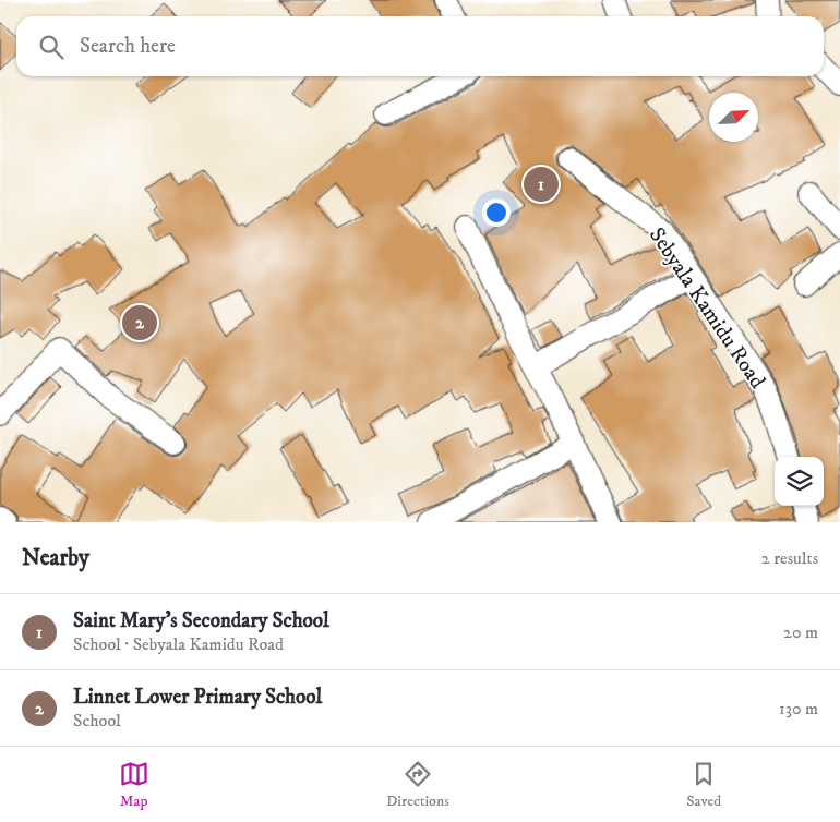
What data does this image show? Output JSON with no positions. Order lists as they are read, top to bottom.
{
  "streets": {
    "street": ["Sebyala Kamidu Road"]
  },
  "north": "top right",
  "page": {
    "search": "Search here",
    "pins": ["1", "2"],
    "heading": ["Nearby", "2 results"],
    "list": [
      {
        "mark": "1",
        "name": "Saint Mary's Secondary School",
        "note": "School · Sebyala Kamidu Road",
        "value": "20 m"
      },
      {
        "mark": "2",
        "name": "Linnet Lower Primary School",
        "note": "School",
        "value": "130 m"
      }
    ],
    "nav": ["Map", "Directions", "Saved"]
  }
}
